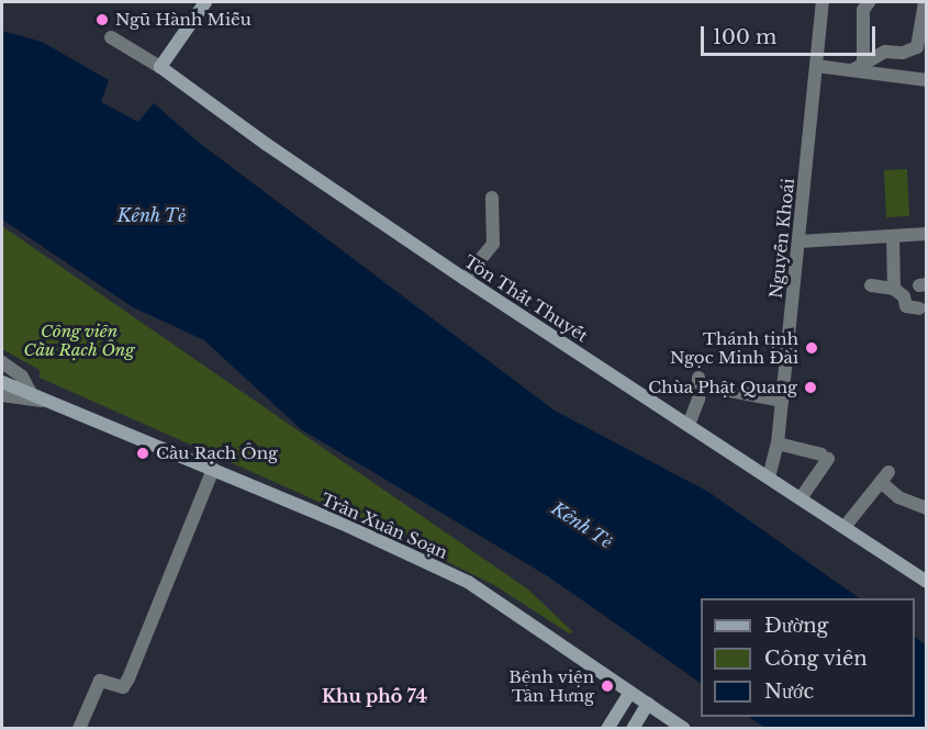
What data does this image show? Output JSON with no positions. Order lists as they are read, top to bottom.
{
  "streets": {
    "main road": ["Tôn Thất Thuyết", "Trần Xuân Soạn"],
    "street": ["Nguyễn Khoái"]
  },
  "crossings": [
    ["Nguyễn Khoái", "Tôn Thất Thuyết"]
  ],
  "districts": ["Khu phố 74"],
  "water": ["Kênh Tẻ"],
  "parks": ["Công viên Cầu Rạch Ông"],
  "places": [
    "Ngũ Hành Miễu",
    "Thánh tịnh Ngọc Minh Đài",
    "Chùa Phật Quang",
    "Cầu Rạch Ông",
    "Bệnh viện Tân Hưng"
  ],
  "legend": ["Đường", "Công viên", "Nước"],
  "scale_bar": "100 m"
}
